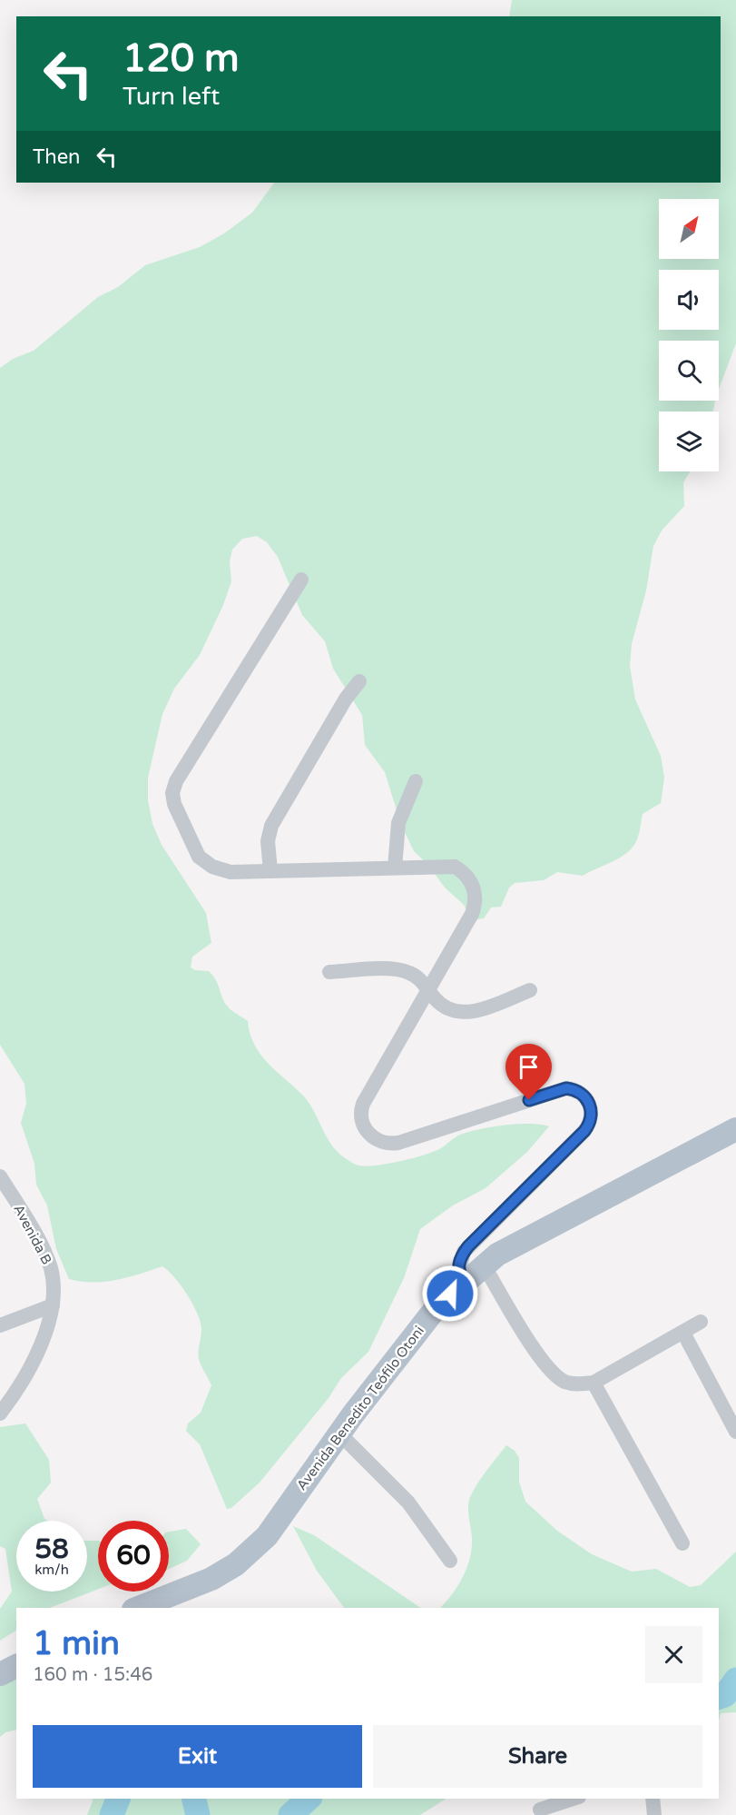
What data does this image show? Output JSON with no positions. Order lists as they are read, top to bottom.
{
  "streets": {
    "main road": ["Avenida Benedito Teófilo Otoni"],
    "street": ["Avenida B"]
  },
  "north": "top right",
  "page": {
    "turn": ["120 m", "Turn left"],
    "then": "Then",
    "speed": "58 km/h",
    "limit": "60",
    "heading": ["1 min", "160 m · 15:46"],
    "buttons": ["Exit", "Share"]
  }
}
